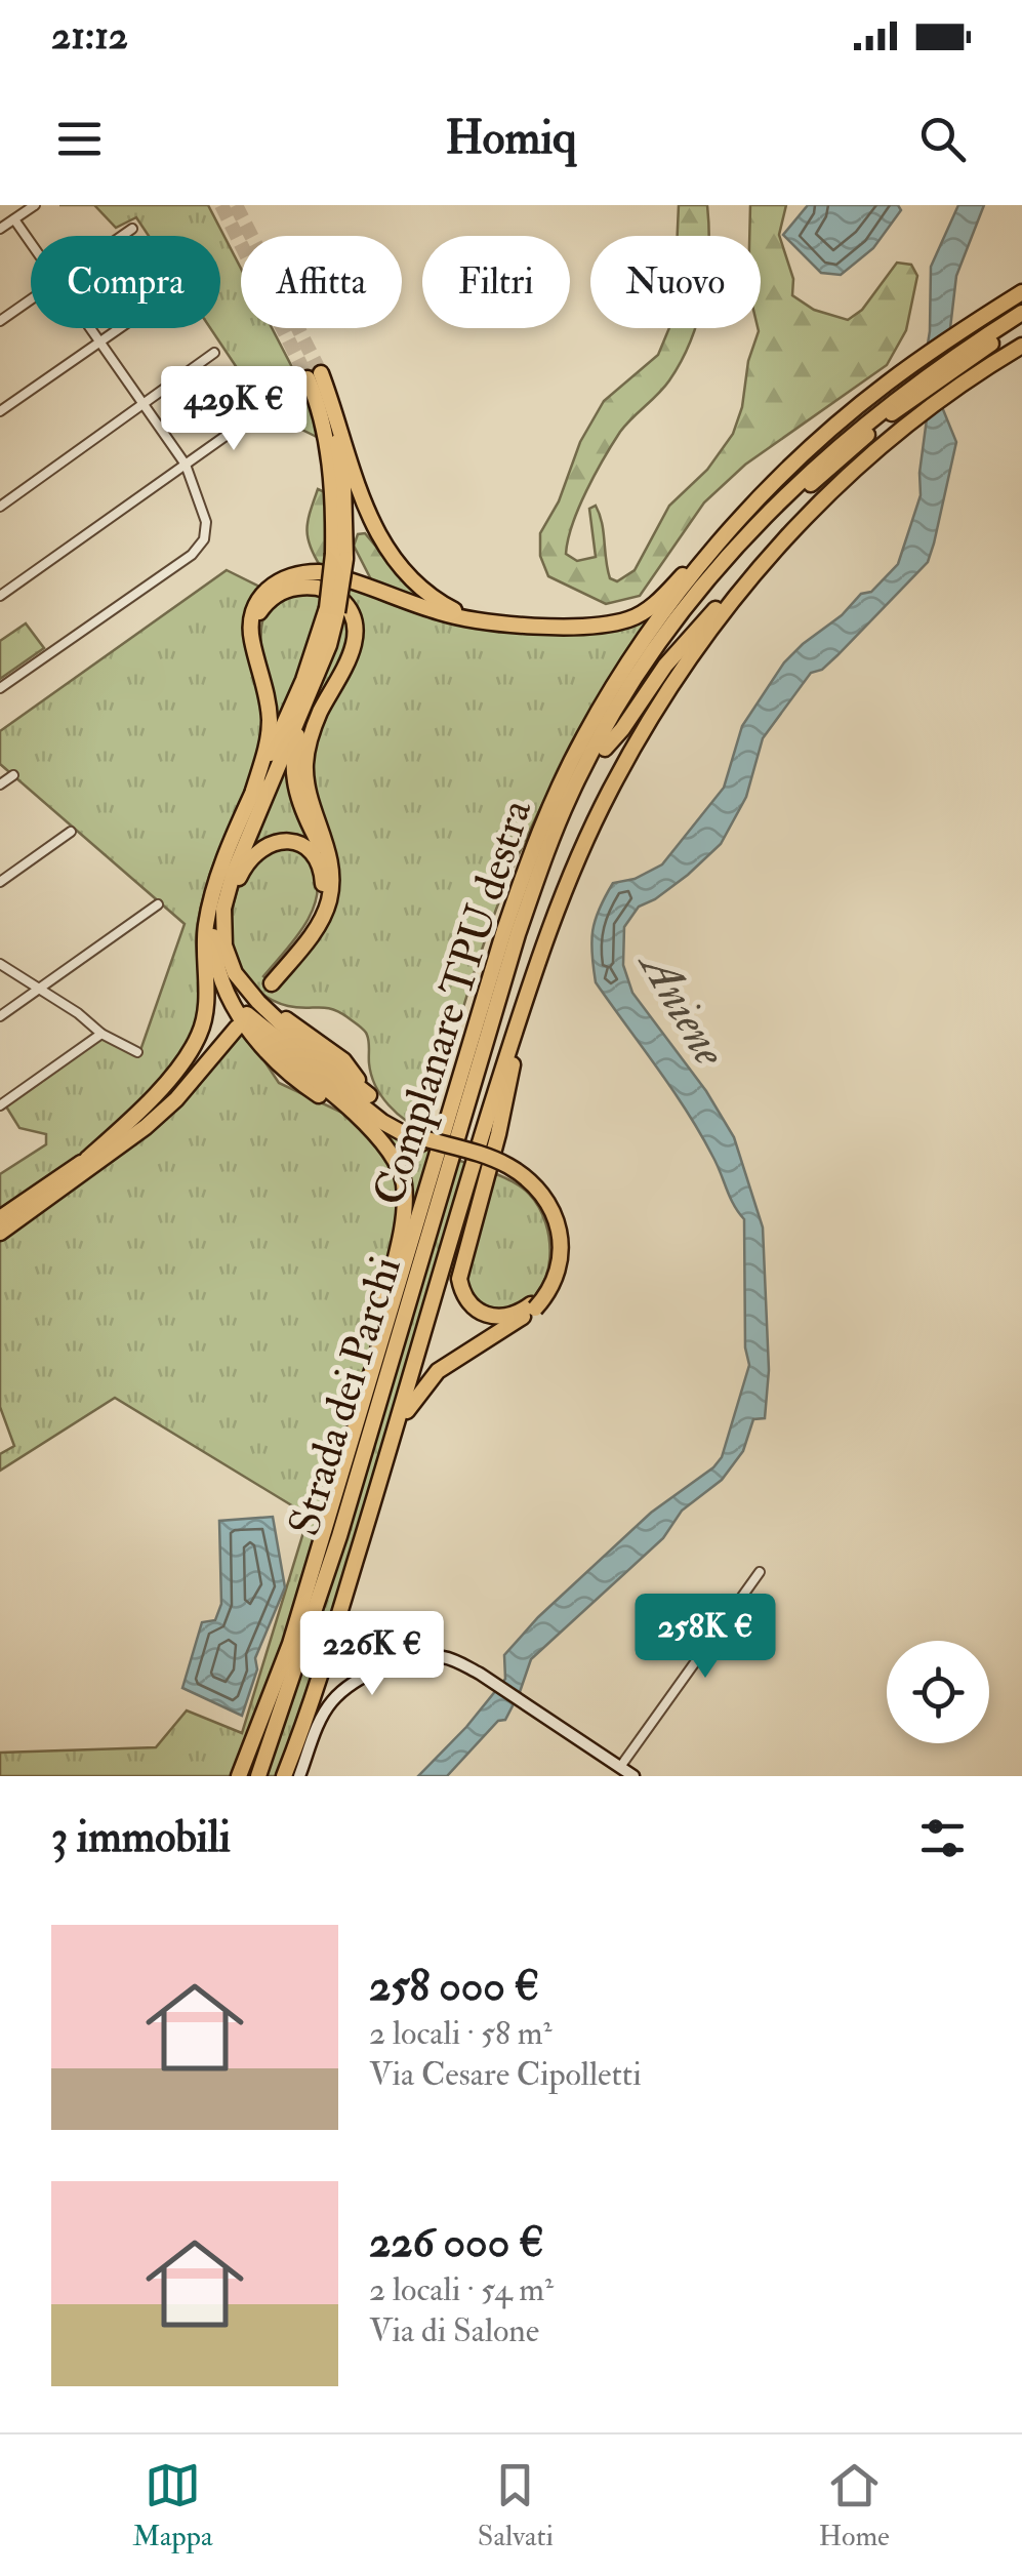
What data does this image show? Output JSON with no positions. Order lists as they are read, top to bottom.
{
  "streets": {
    "highway": ["Complanare TPU destra", "Strada dei Parchi"]
  },
  "water": ["Aniene"],
  "page": {
    "status": "21:12",
    "header": "Homiq",
    "chip": [
      "Compra",
      "Affitta",
      "Filtri",
      "Nuovo"
    ],
    "price": ["429K €", "258K €", "226K €"],
    "heading": "3 immobili",
    "list": [
      {
        "name": "258 000 €",
        "note": "2 locali · 58 m² · Via Cesare Cipolletti"
      },
      {
        "name": "226 000 €",
        "note": "2 locali · 54 m² · Via di Salone"
      }
    ],
    "tabs": ["Mappa", "Salvati", "Home"]
  }
}
